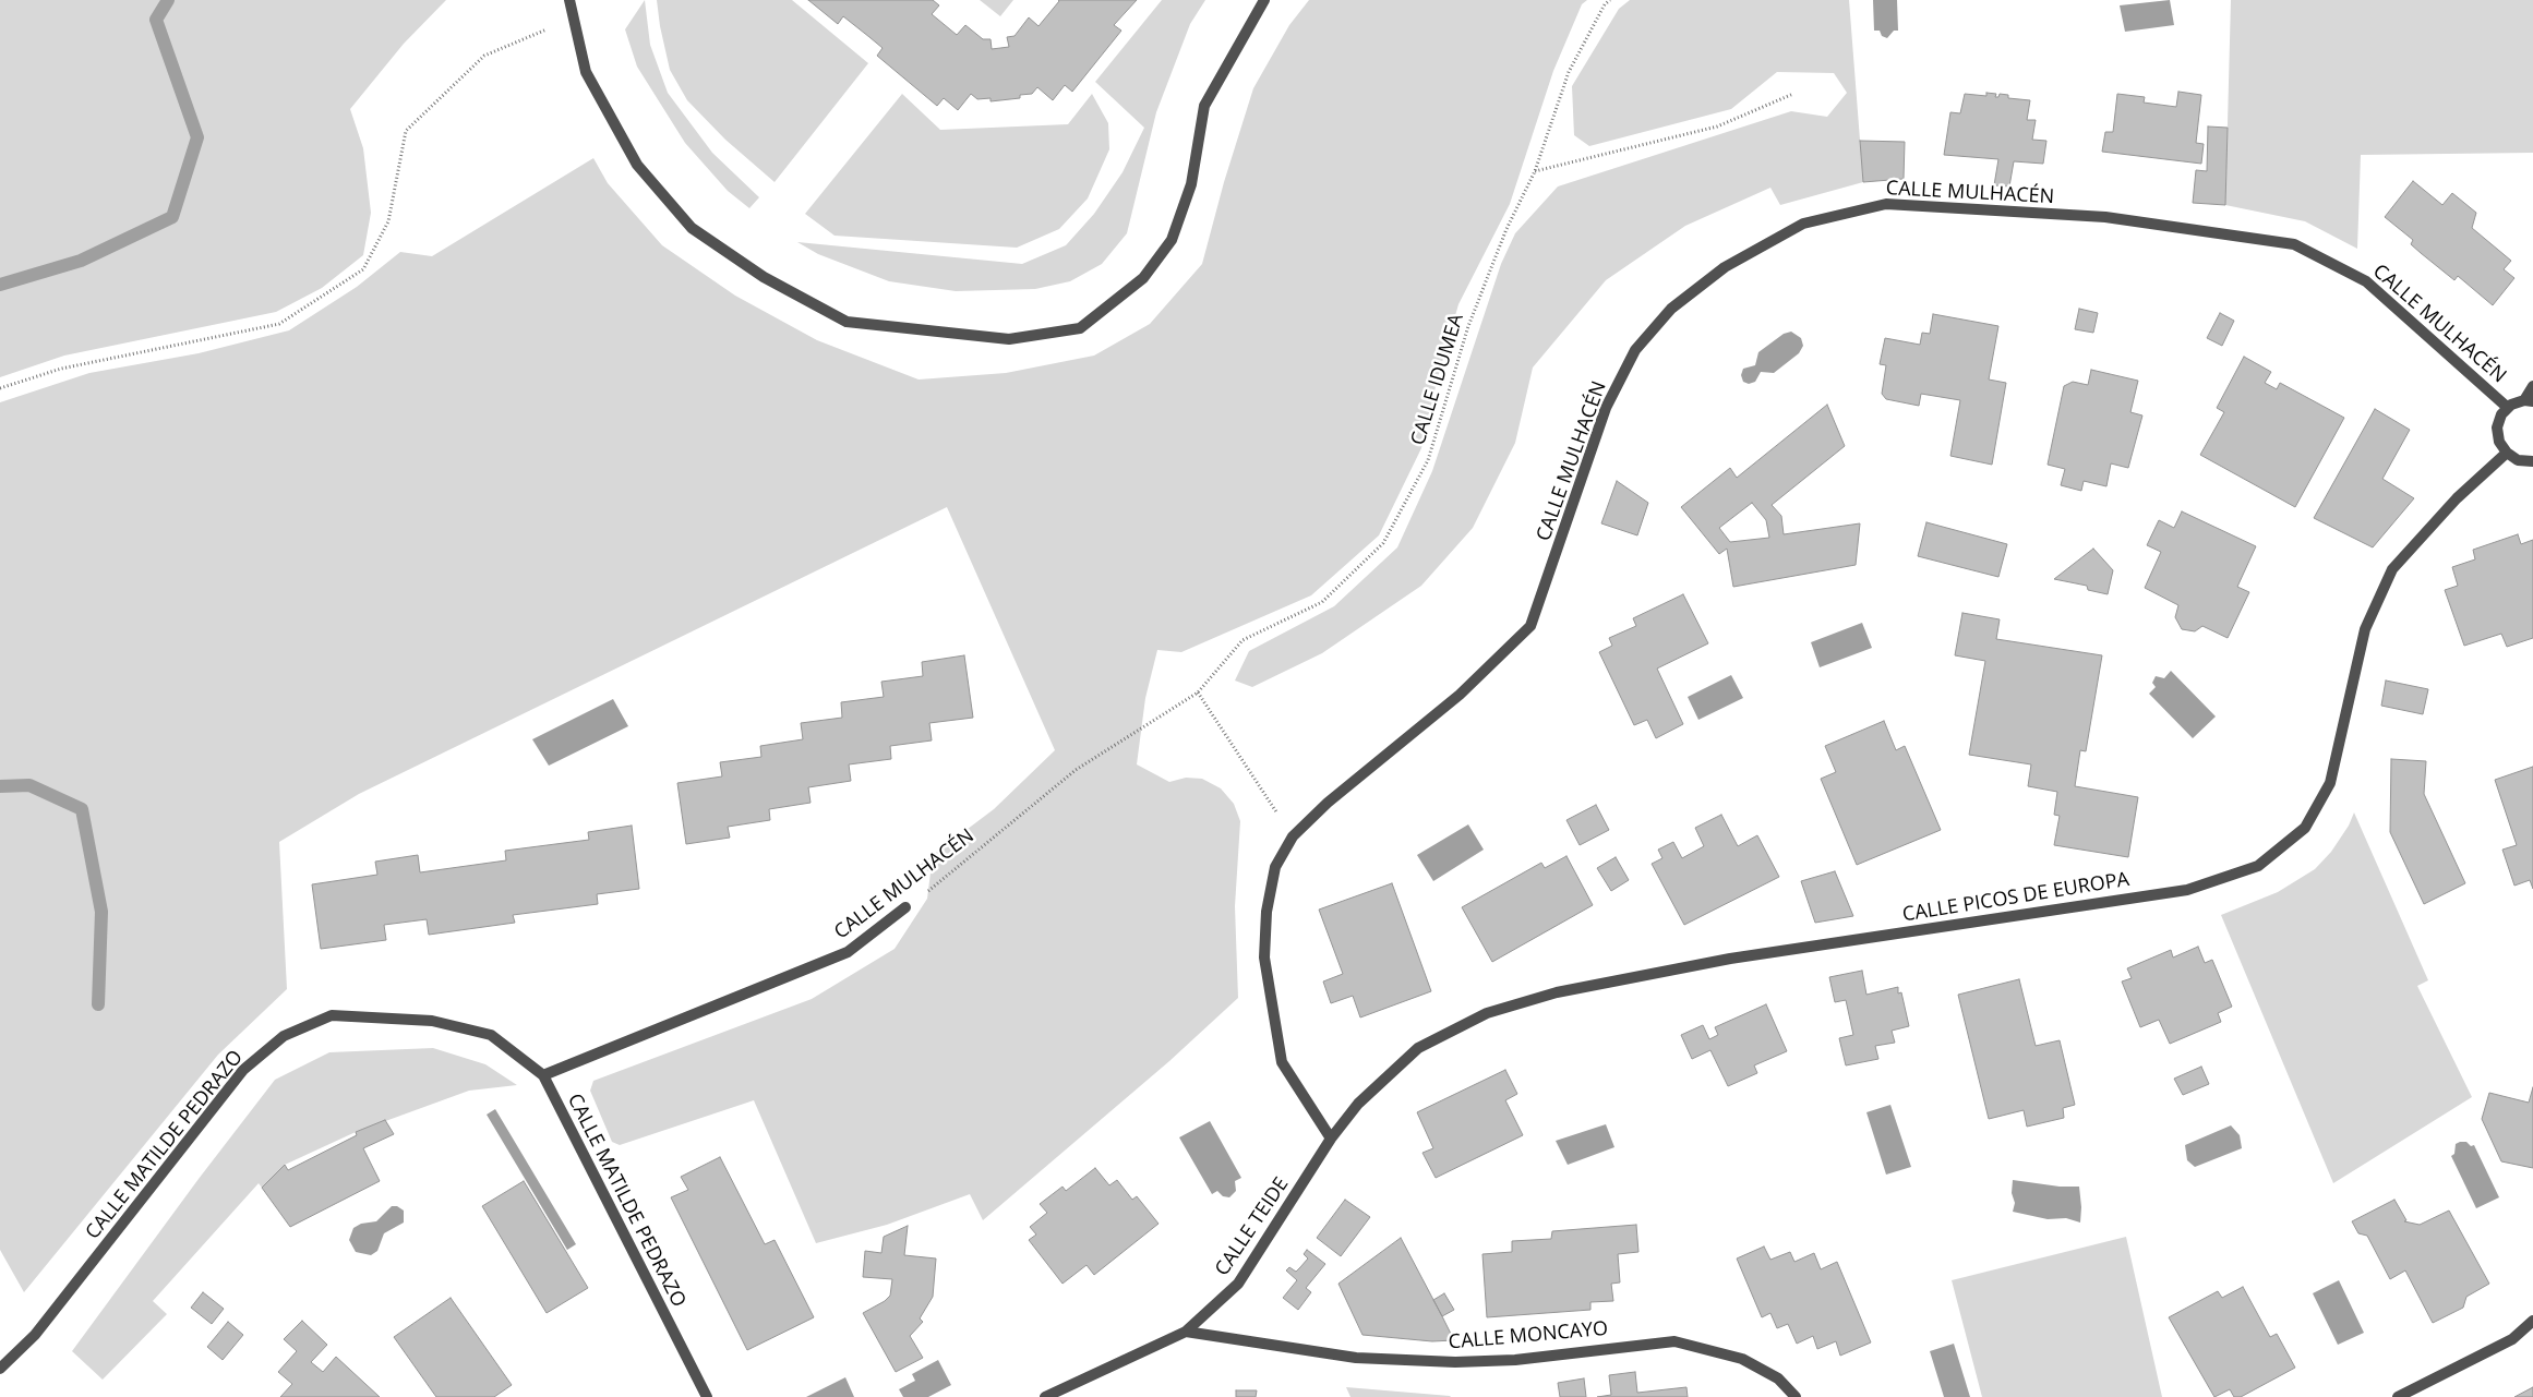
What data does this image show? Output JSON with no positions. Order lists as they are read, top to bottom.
{
  "streets": {
    "street": [
      "CALLE MULHACÉN",
      "CALLE PICOS DE EUROPA",
      "CALLE MATILDE PEDRAZO",
      "CALLE TEIDE",
      "CALLE MONCAYO"
    ],
    "path": ["CALLE IDUMEA"]
  },
  "crossings": [
    ["CALLE MULHACÉN", "CALLE IDUMEA"],
    ["CALLE MULHACÉN", "CALLE PICOS DE EUROPA"],
    ["CALLE MULHACÉN", "CALLE MATILDE PEDRAZO"],
    ["CALLE MULHACÉN", "CALLE TEIDE"],
    ["CALLE PICOS DE EUROPA", "CALLE TEIDE"],
    ["CALLE TEIDE", "CALLE MONCAYO"]
  ]
}
